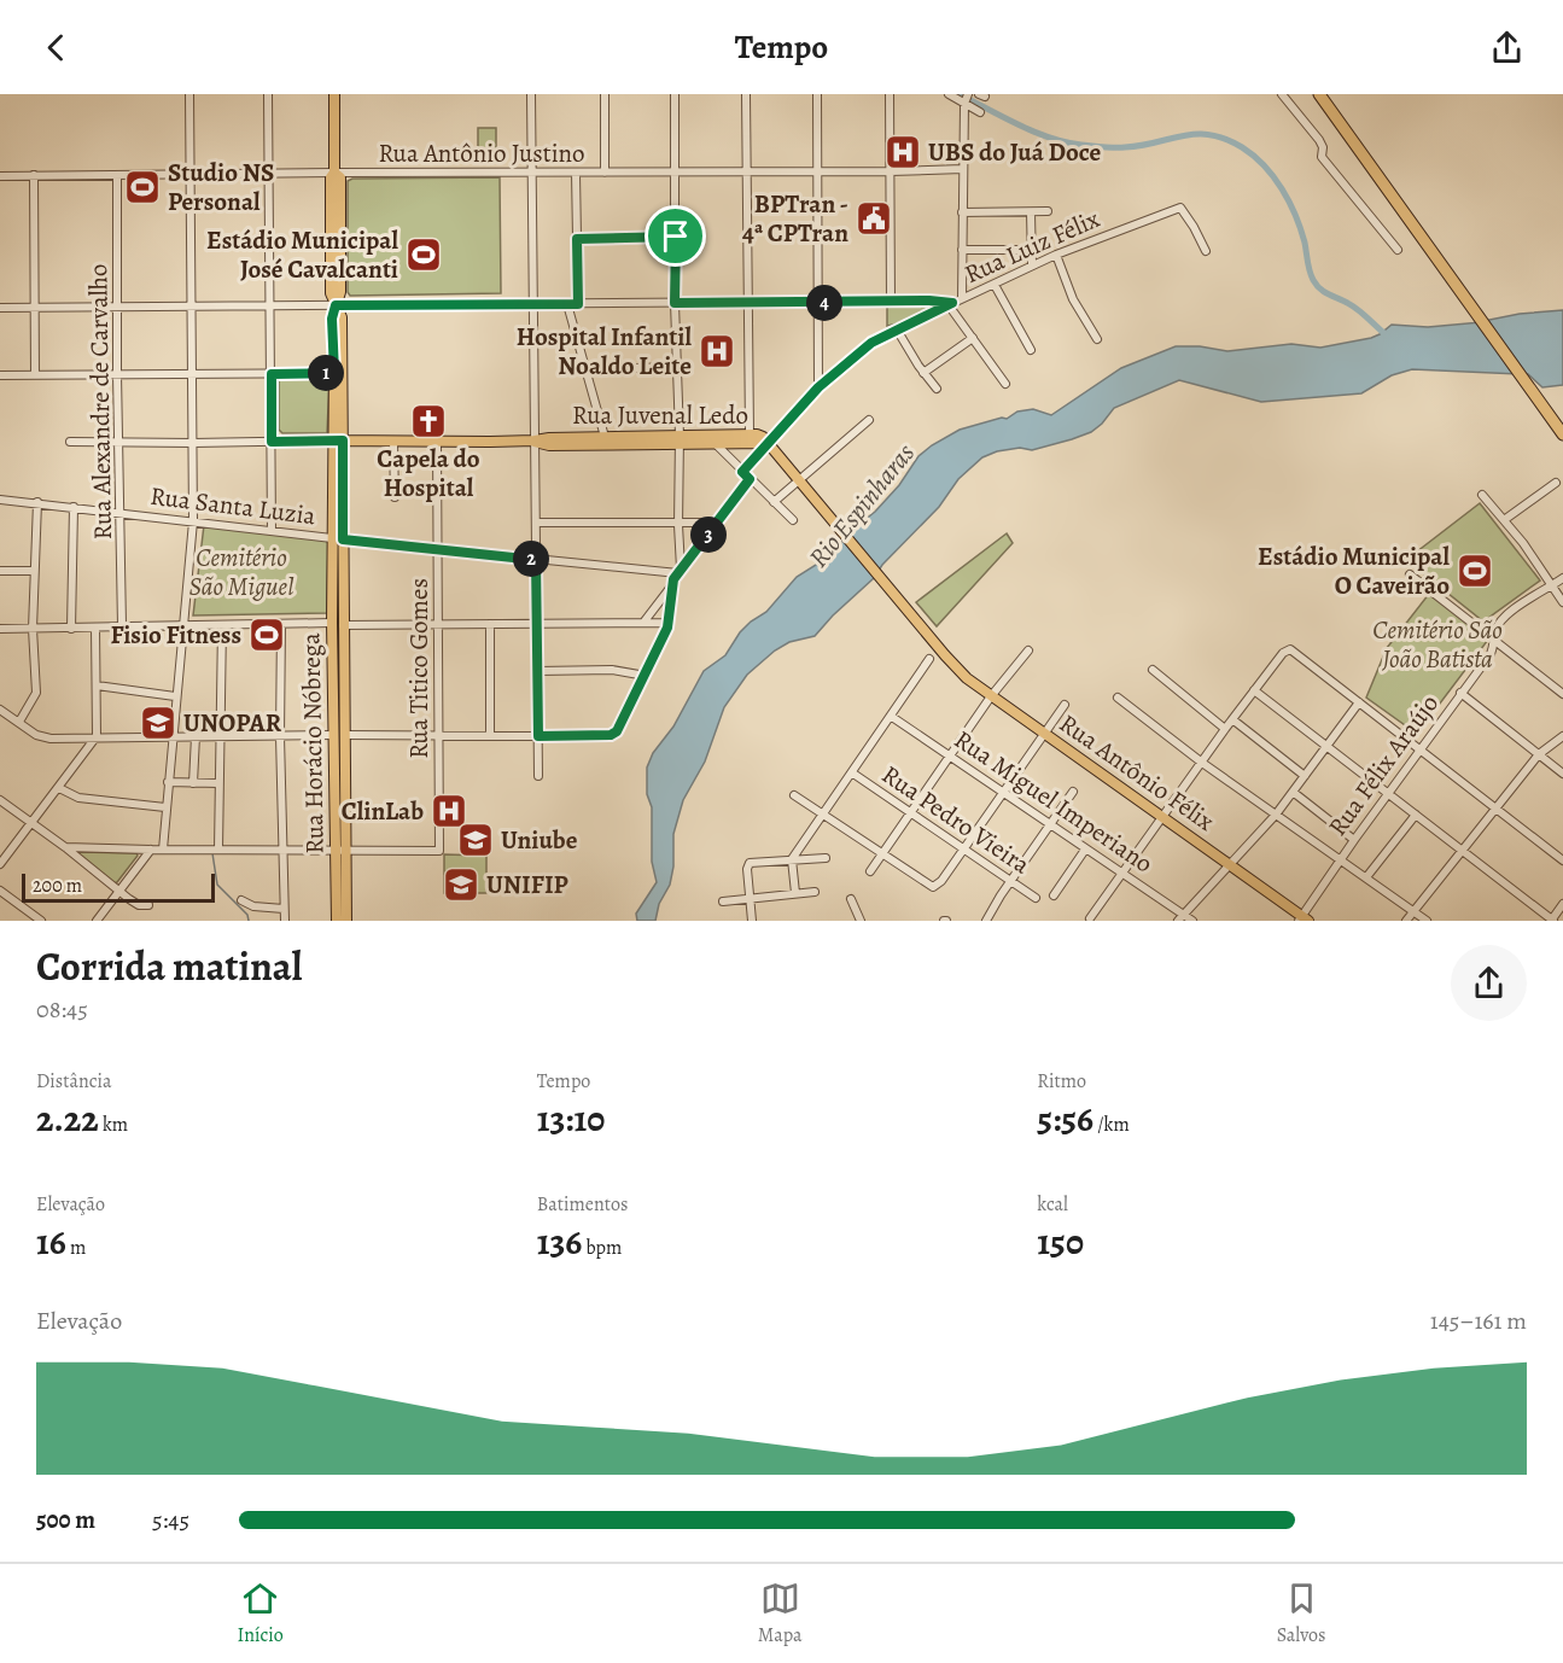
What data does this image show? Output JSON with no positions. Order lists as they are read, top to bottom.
{
  "streets": {
    "main road": ["Rua Juvenal Ledo", "Rua Horácio Nóbrega", "Rua Antônio Félix"],
    "street": [
      "Rua Antônio Justino",
      "Rua Luiz Félix",
      "Rua Alexandre de Carvalho",
      "Rua Santa Luzia",
      "Rua Titico Gomes",
      "Rua Félix Araújo",
      "Rua Miguel Imperiano",
      "Rua Pedro Vieira"
    ]
  },
  "crossings": [
    ["Rua Antônio Justino", "Rua Alexandre de Carvalho"],
    ["Rua Antônio Justino", "Rua Horácio Nóbrega"],
    ["Rua Luiz Félix", "Rua Juvenal Ledo"],
    ["Rua Luiz Félix", "Rua Antônio Félix"],
    ["Rua Alexandre de Carvalho", "Rua Santa Luzia"],
    ["Rua Juvenal Ledo", "Rua Titico Gomes"],
    ["Rua Juvenal Ledo", "Rua Horácio Nóbrega"],
    ["Rua Juvenal Ledo", "Rua Antônio Félix"],
    ["Rua Santa Luzia", "Rua Titico Gomes"],
    ["Rua Santa Luzia", "Rua Horácio Nóbrega"],
    ["Rua Titico Gomes", "Rua Horácio Nóbrega"],
    ["Rua Félix Araújo", "Rua Antônio Félix"]
  ],
  "water": ["Rio Espinharas"],
  "parks": ["Cemitério São Miguel", "Cemitério São João Batista"],
  "places": {
    "hospital": ["UBS do Juá Doce", "Hospital Infantil Noaldo Leite", "ClinLab"],
    "sports": [
      "Studio NS Personal",
      "Estádio Municipal José Cavalcanti",
      "Estádio Municipal O Caveirão",
      "Fisio Fitness"
    ],
    "public building": ["BPTran - 4ª CPTran"],
    "church": ["Capela do Hospital"],
    "school or university": ["UNOPAR", "Uniube", "UNIFIP"]
  },
  "scale_bar": "200 m",
  "page": {
    "header": "Tempo",
    "pins": [
      "4",
      "1",
      "3",
      "2"
    ],
    "scale": "200 m",
    "heading": ["Corrida matinal", "08:45"],
    "stats": [
      ["Distância", "2.22 km"],
      ["Tempo", "13:10"],
      ["Ritmo", "5:56 /km"],
      ["Elevação", "16 m"],
      ["Batimentos", "136 bpm"],
      ["kcal", "150"]
    ],
    "chart": ["Elevação", "145–161 m"],
    "list": [
      {
        "name": "500 m",
        "note": "5:45"
      }
    ],
    "tabs": ["Início", "Mapa", "Salvos"]
  }
}
